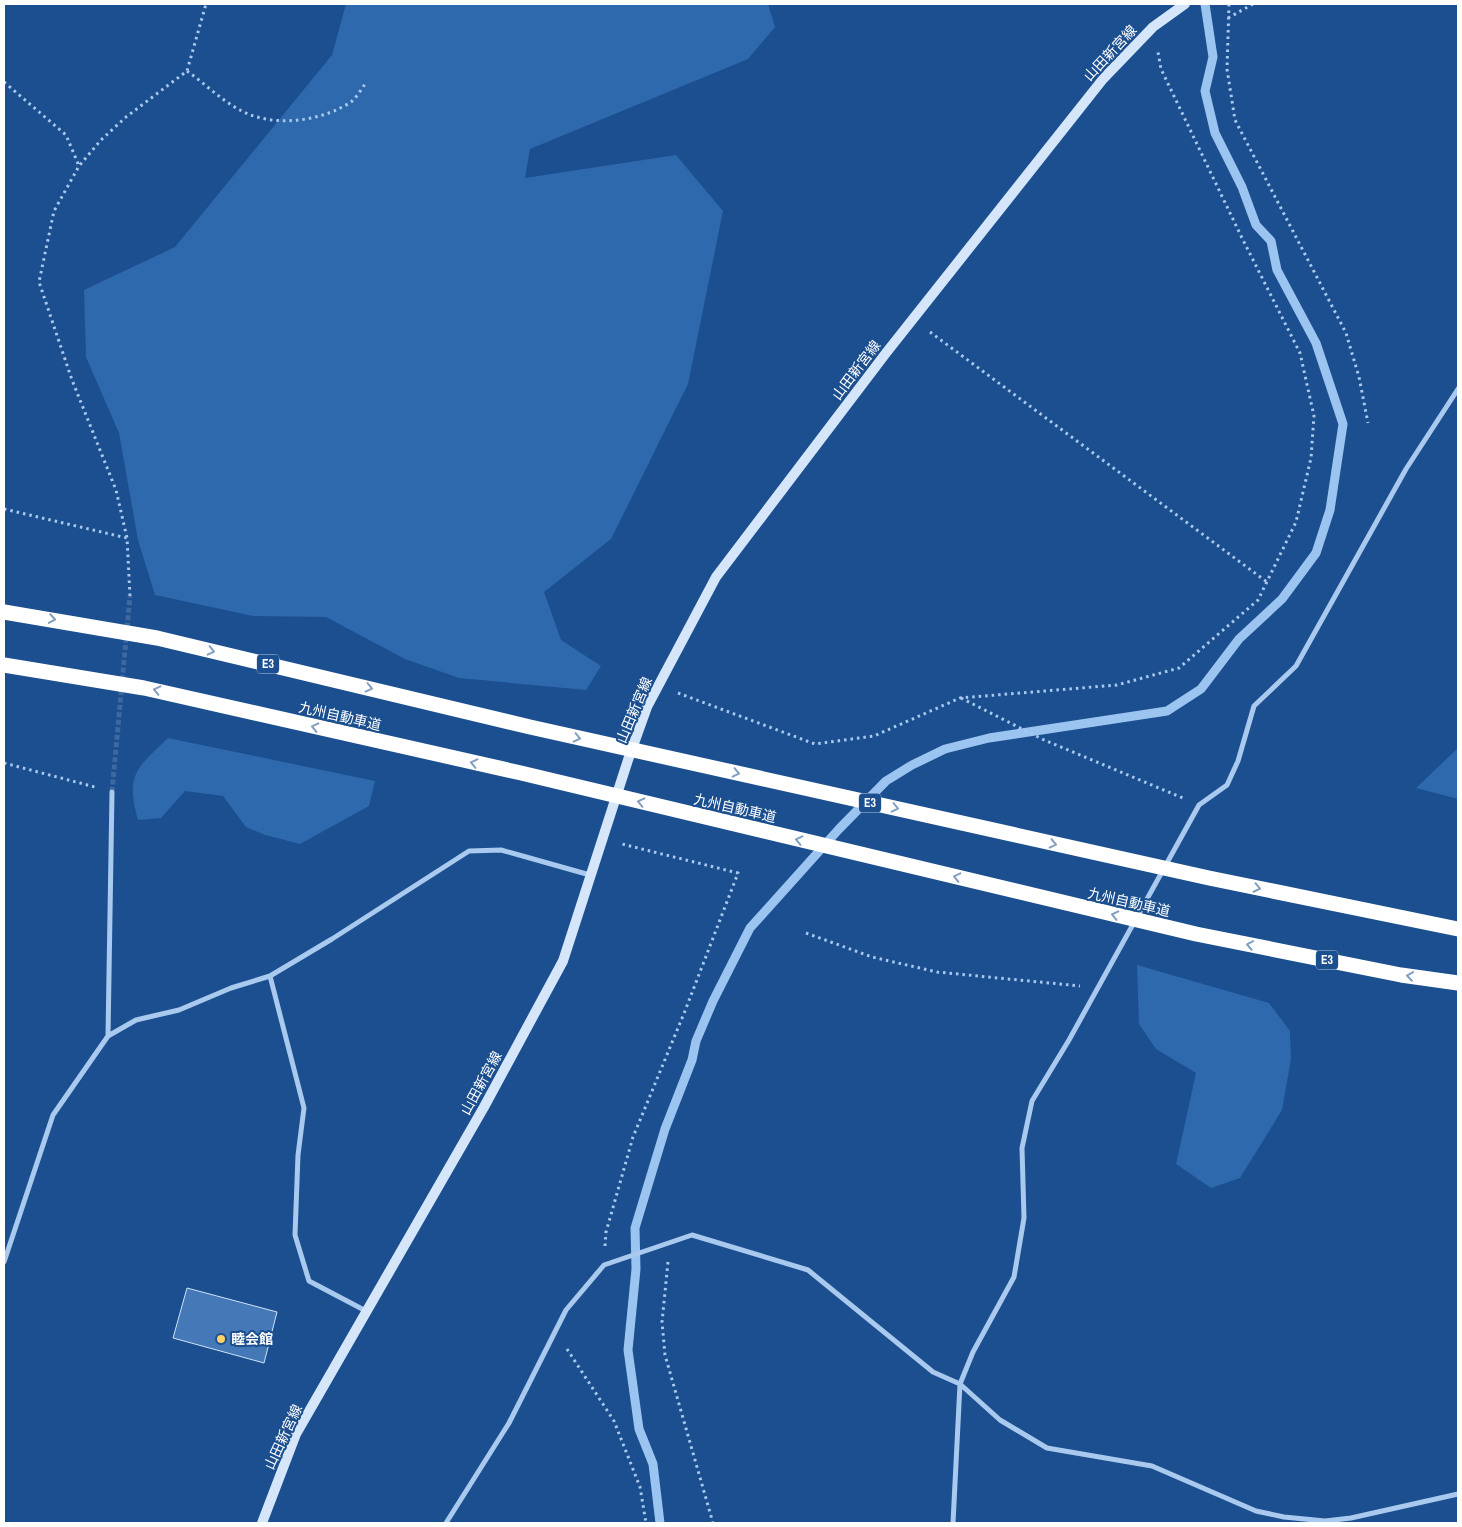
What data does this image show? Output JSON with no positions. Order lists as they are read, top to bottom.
{
  "streets": {
    "highway": ["E3", "九州自動車道"],
    "main road": ["山田新宮線"]
  },
  "places": ["睦会館"]
}
